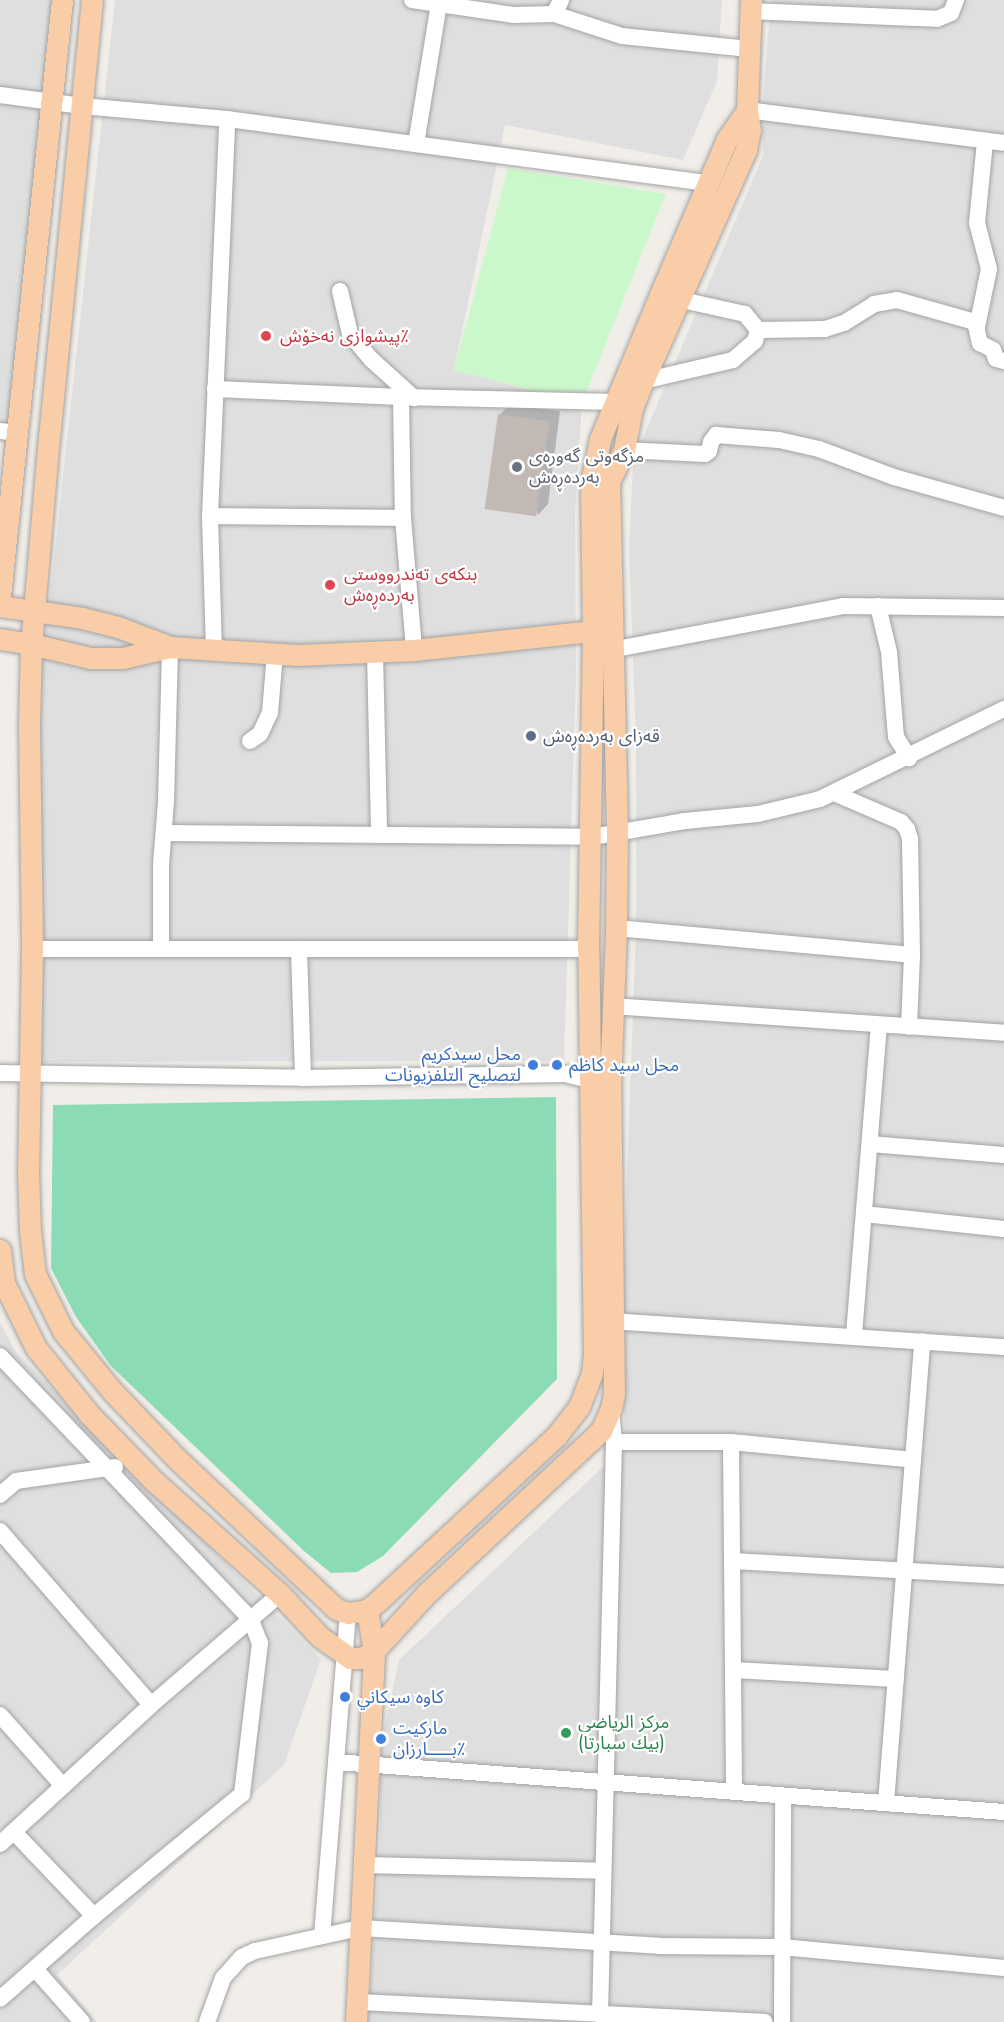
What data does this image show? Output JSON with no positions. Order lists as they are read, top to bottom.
{
  "places": [
    "پیشوازی نەخۆش٪",
    "مزگەوتی گەورەی بەردەڕەش",
    "بنکەی تەندرووستی بەردەڕەش",
    "قەزای بەردەڕەش",
    "محل سيدكريم لتصليح التلفزيونات",
    "محل سيد كاظم",
    "كاوه سيكاني",
    "مركز الرياضي (بيك سبارتا)",
    "ماركیت بـــــارزان٪"
  ]
}
